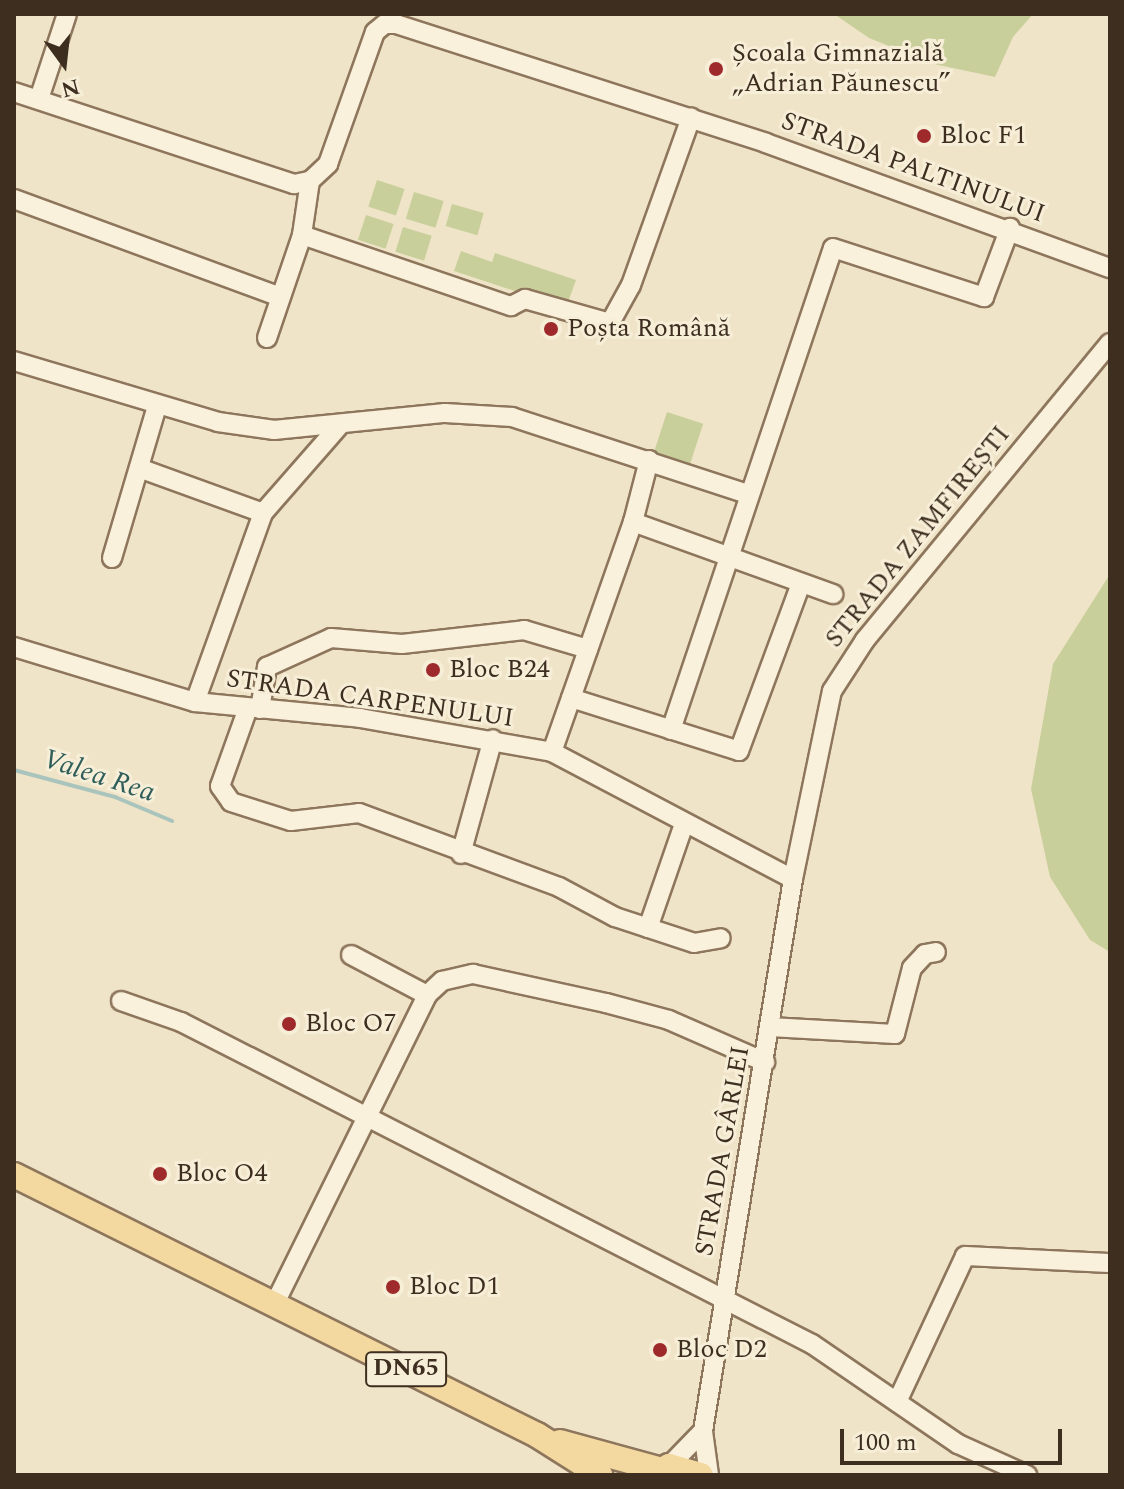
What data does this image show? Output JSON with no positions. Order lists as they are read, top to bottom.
{
  "streets": {
    "main road": ["DN65"],
    "street": [
      "STRADA PALTINULUI",
      "STRADA ZAMFIREȘTI",
      "STRADA CARPENULUI",
      "STRADA GÂRLEI"
    ]
  },
  "crossings": [
    ["STRADA ZAMFIREȘTI", "STRADA CARPENULUI"],
    ["STRADA ZAMFIREȘTI", "STRADA GÂRLEI"],
    ["STRADA CARPENULUI", "STRADA GÂRLEI"]
  ],
  "water": ["Valea Rea"],
  "places": [
    "Școala Gimnazială „Adrian Păunescu”",
    "Bloc F1",
    "Poșta Română",
    "Bloc B24",
    "Bloc O7",
    "Bloc O4",
    "Bloc D1",
    "Bloc D2"
  ],
  "scale_bar": "100 m",
  "north": "bottom"
}
